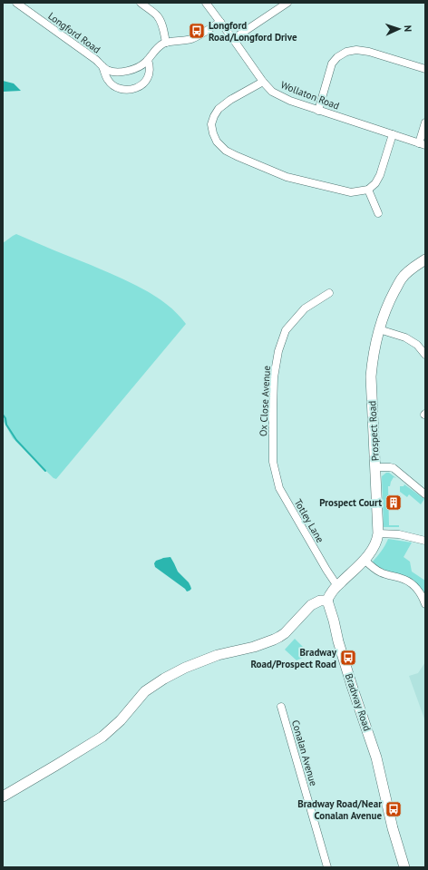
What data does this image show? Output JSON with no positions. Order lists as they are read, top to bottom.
{
  "streets": {
    "main road": ["Prospect Road", "Bradway Road"],
    "street": [
      "Longford Road",
      "Wollaton Road",
      "Ox Close Avenue",
      "Totley Lane",
      "Conalan Avenue"
    ]
  },
  "crossings": [
    ["Ox Close Avenue", "Totley Lane"],
    ["Prospect Road", "Totley Lane"],
    ["Prospect Road", "Bradway Road"]
  ],
  "places": {
    "bus stop": ["Longford Road/Longford Drive", "Bradway Road/Prospect Road", "Bradway Road/Near Conalan Avenue"],
    "building": ["Prospect Court"]
  },
  "north": "right"
}
